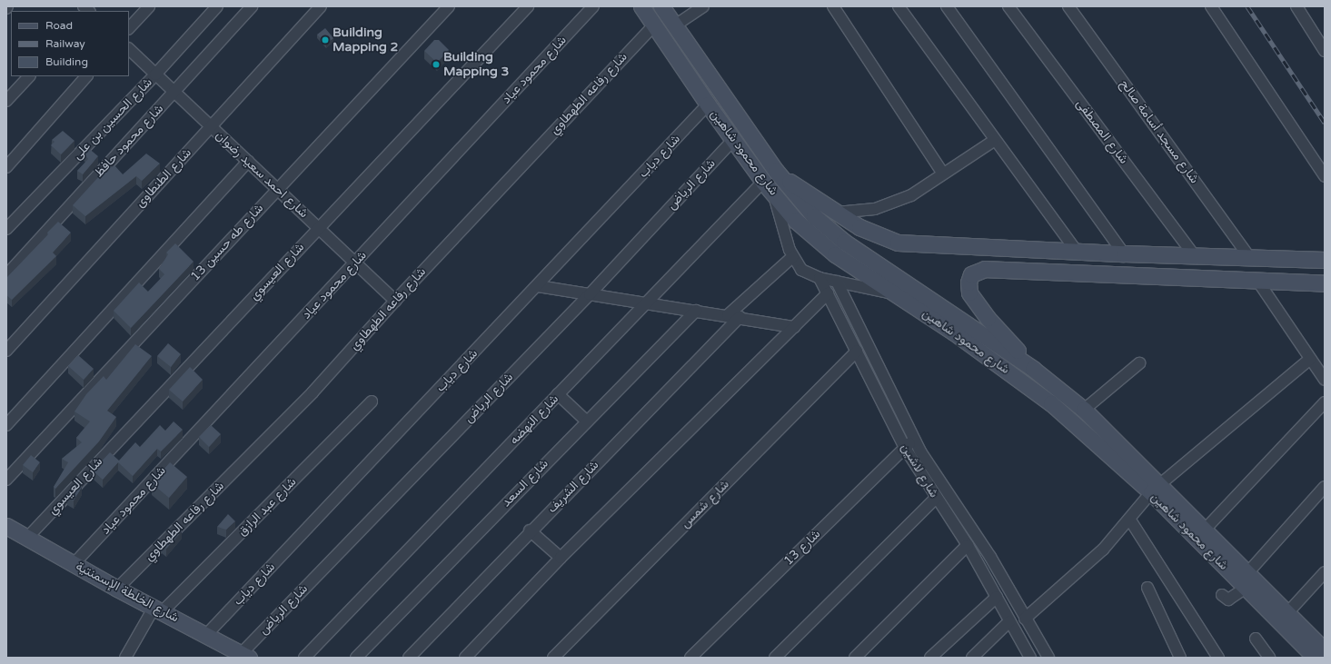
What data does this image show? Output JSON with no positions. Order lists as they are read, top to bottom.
{
  "streets": {
    "main road": ["شارع محمود شاهين", "شارع الخلطة الإسمنتية"],
    "street": [
      "شارع محمود عياد",
      "شارع رفاعه الطهطاوي",
      "شارع الحسين بن على",
      "شارع المصطفى",
      "شارع مسجد أسامة صالح",
      "شارع محمود حافظ",
      "شارع دياب",
      "شارع احمد سعيد رضوان",
      "شارع الطنطاوى",
      "شارع الرياض",
      "شارع طه حسين 13",
      "شارع العيسوي",
      "شارع النهضه",
      "شارع لاشين",
      "شارع السعد",
      "شارع الشريف",
      "شارع شمس",
      "شارع عبد الرازق",
      "شارع 13"
    ]
  },
  "crossings": [
    ["شارع محمود عياد", "شارع احمد سعيد رضوان"],
    ["شارع محمود عياد", "شارع الخلطة الإسمنتية"],
    ["شارع رفاعه الطهطاوي", "شارع محمود شاهين"],
    ["شارع رفاعه الطهطاوي", "شارع احمد سعيد رضوان"],
    ["شارع رفاعه الطهطاوي", "شارع الخلطة الإسمنتية"],
    ["شارع الحسين بن على", "شارع احمد سعيد رضوان"],
    ["شارع محمود حافظ", "شارع احمد سعيد رضوان"],
    ["شارع محمود شاهين", "شارع دياب"],
    ["شارع محمود شاهين", "شارع الرياض"],
    ["شارع محمود شاهين", "شارع النهضه"],
    ["شارع دياب", "شارع الخلطة الإسمنتية"],
    ["شارع احمد سعيد رضوان", "شارع الطنطاوى"],
    ["شارع احمد سعيد رضوان", "شارع طه حسين 13"],
    ["شارع احمد سعيد رضوان", "شارع العيسوي"],
    ["شارع الرياض", "شارع الخلطة الإسمنتية"],
    ["شارع العيسوي", "شارع الخلطة الإسمنتية"],
    ["شارع لاشين", "شارع شمس"],
    ["شارع لاشين", "شارع 13"],
    ["شارع عبد الرازق", "شارع الخلطة الإسمنتية"]
  ],
  "places": ["Building Mapping 2", "Building Mapping 3"],
  "legend": ["Road", "Railway", "Building"]
}
